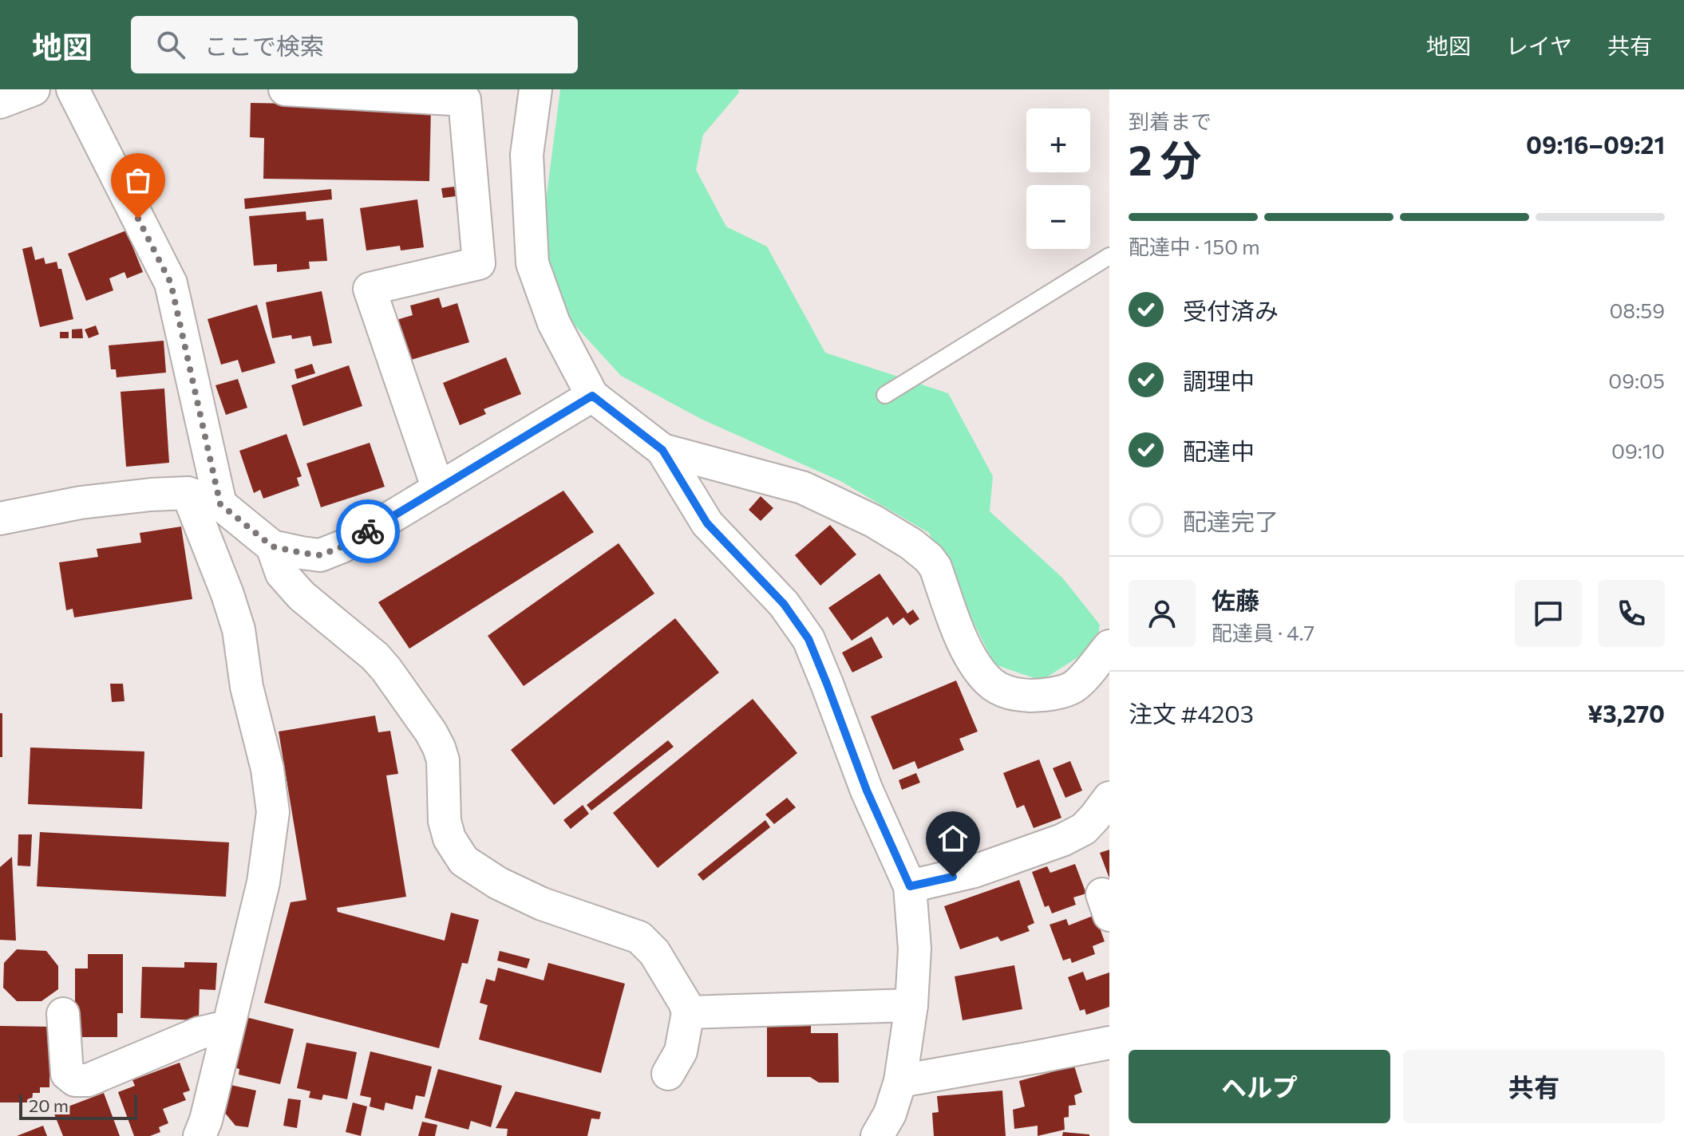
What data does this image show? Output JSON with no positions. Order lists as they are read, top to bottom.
{
  "scale_bar": "20 m",
  "page": {
    "header": "地図",
    "search": "ここで検索",
    "nav": ["地図", "レイヤ", "共有"],
    "heading": ["2 分", "到着まで", "09:16–09:21"],
    "panel": [
      "佐藤",
      "配達員 · 4.7",
      "注文 #4203",
      "¥3,270"
    ],
    "map_buttons": ["+", "−"],
    "bar": "配達中 · 150 m",
    "list": [
      ["受付済み", "08:59"],
      ["調理中", "09:05"],
      ["配達中", "09:10"],
      "配達完了"
    ],
    "buttons": ["ヘルプ", "共有"],
    "scale": "20 m"
  }
}
